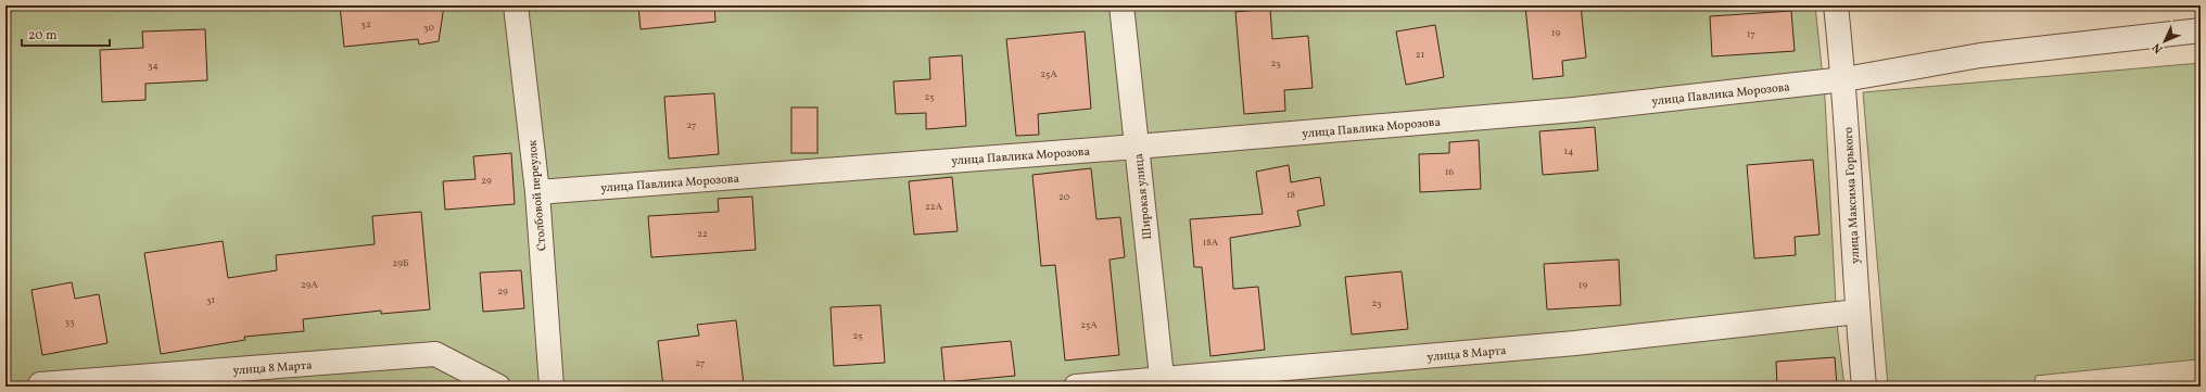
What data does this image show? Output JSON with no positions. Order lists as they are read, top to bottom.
{
  "streets": {
    "street": [
      "улица Павлика Морозова",
      "Столбовой переулок",
      "улица Максима Горького",
      "Широкая улица",
      "улица 8 Марта"
    ]
  },
  "crossings": [
    ["улица Павлика Морозова", "Столбовой переулок"],
    ["улица Павлика Морозова", "улица Максима Горького"],
    ["улица Павлика Морозова", "Широкая улица"],
    ["улица Максима Горького", "улица 8 Марта"],
    ["Широкая улица", "улица 8 Марта"]
  ],
  "house_numbers": [
    "32",
    "30",
    "19",
    "17",
    "21",
    "23",
    "34",
    "25А",
    "25",
    "27",
    "14",
    "16",
    "29",
    "18",
    "20",
    "22А",
    "22",
    "18А",
    "29Б",
    "29А",
    "19",
    "29",
    "31",
    "23",
    "33",
    "25А",
    "25",
    "27"
  ],
  "scale_bar": "20 m",
  "north": "bottom left"
}
